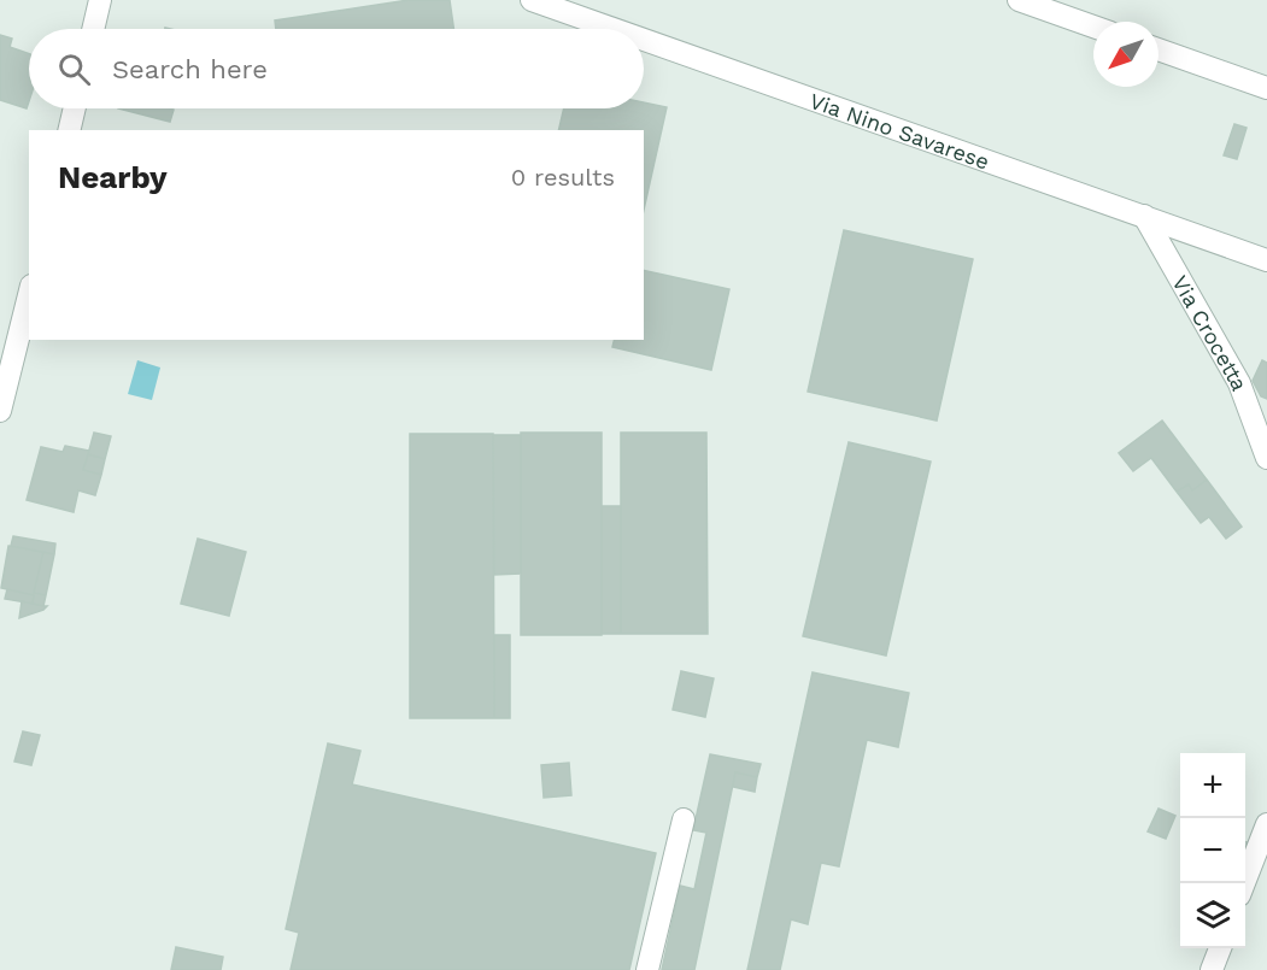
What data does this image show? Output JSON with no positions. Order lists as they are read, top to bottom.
{
  "streets": {
    "street": ["Via Nino Savarese", "Via Crocetta"]
  },
  "crossings": [
    ["Via Nino Savarese", "Via Crocetta"]
  ],
  "north": "bottom left",
  "page": {
    "search": "Search here",
    "heading": ["Nearby", "0 results"],
    "map_buttons": ["+", "−"]
  }
}
